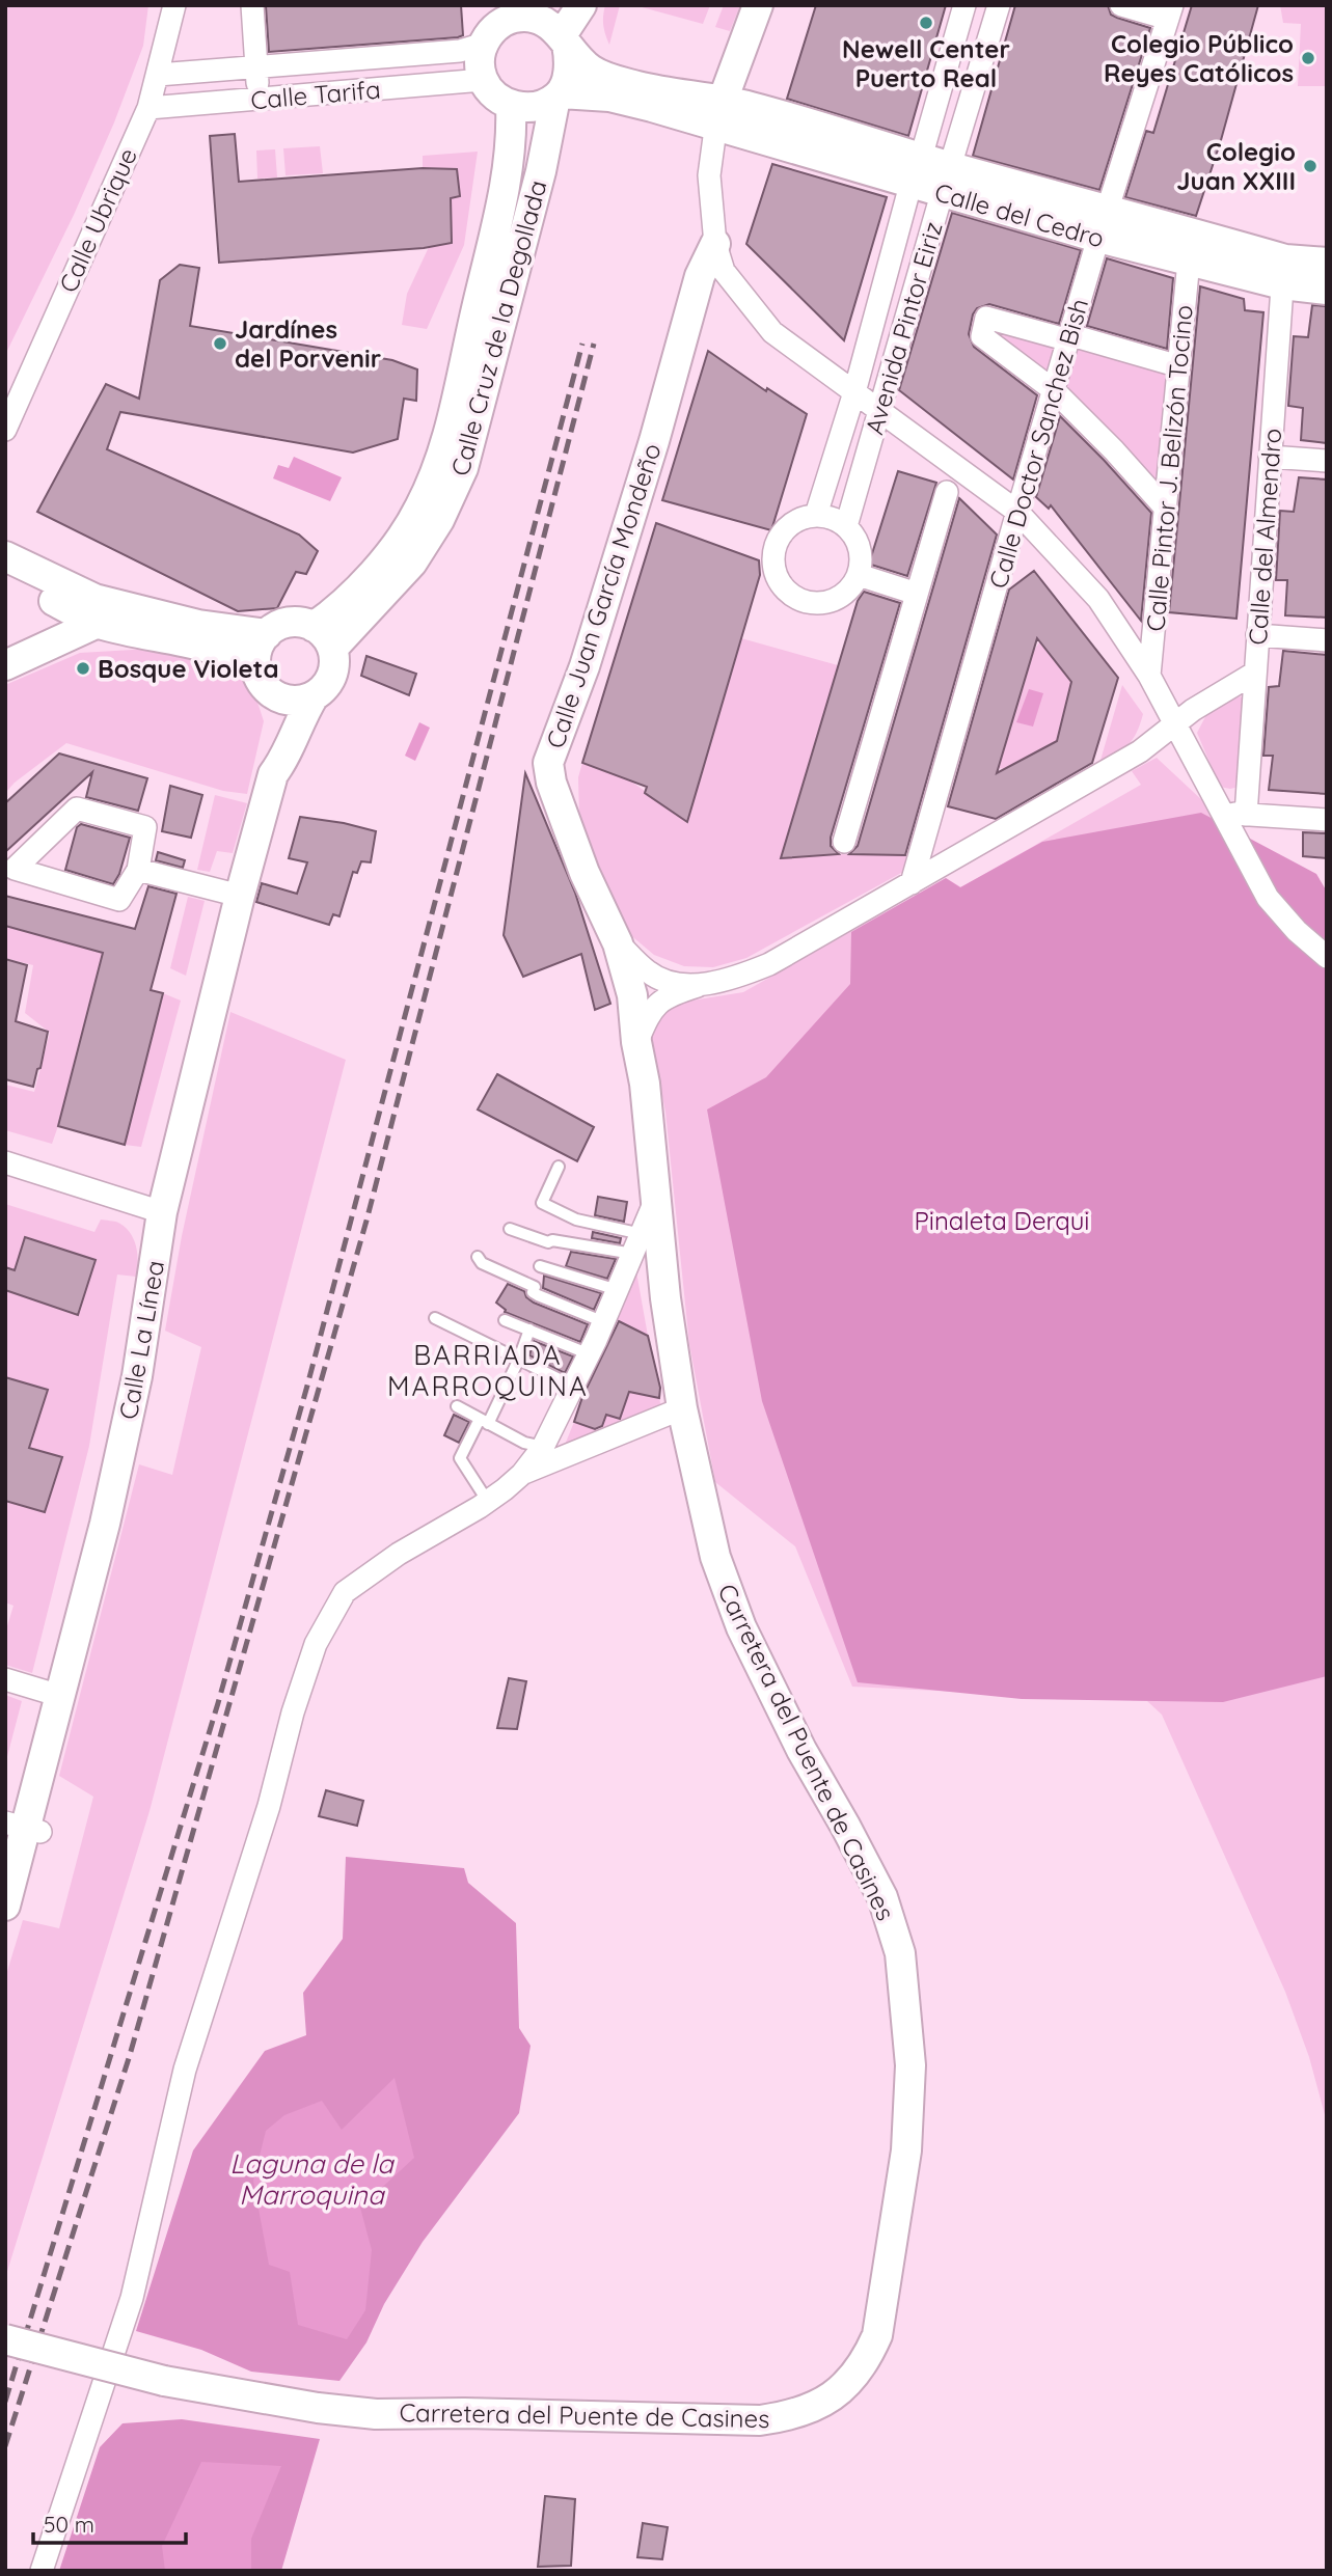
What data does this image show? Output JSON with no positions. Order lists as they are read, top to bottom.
{
  "streets": {
    "street": [
      "Calle Tarifa",
      "Calle del Cedro",
      "Calle Ubrique",
      "Calle Cruz de la Degollada",
      "Avenida Pintor Eiriz",
      "Calle Doctor Sanchez Bish",
      "Calle Pintor J. Belizón Tocino",
      "Calle del Almendro",
      "Calle Juan García Mondeño",
      "Calle La Línea",
      "Carretera del Puente de Casines"
    ]
  },
  "crossings": [
    ["Calle Tarifa", "Calle Ubrique"],
    ["Calle Tarifa", "Calle Cruz de la Degollada"],
    ["Calle del Cedro", "Avenida Pintor Eiriz"],
    ["Calle del Cedro", "Calle Doctor Sanchez Bish"],
    ["Calle del Cedro", "Calle Pintor J. Belizón Tocino"],
    ["Calle del Cedro", "Calle del Almendro"],
    ["Calle Cruz de la Degollada", "Calle La Línea"],
    ["Calle Juan García Mondeño", "Carretera del Puente de Casines"]
  ],
  "districts": ["BARRIADA MARROQUINA"],
  "water": ["Laguna de la Marroquina"],
  "parks": ["Pinaleta Derqui"],
  "places": [
    "Newell Center Puerto Real",
    "Colegio Público Reyes Católicos",
    "Colegio Juan XXIII",
    "Jardínes del Porvenir",
    "Bosque Violeta"
  ],
  "scale_bar": "50 m"
}
